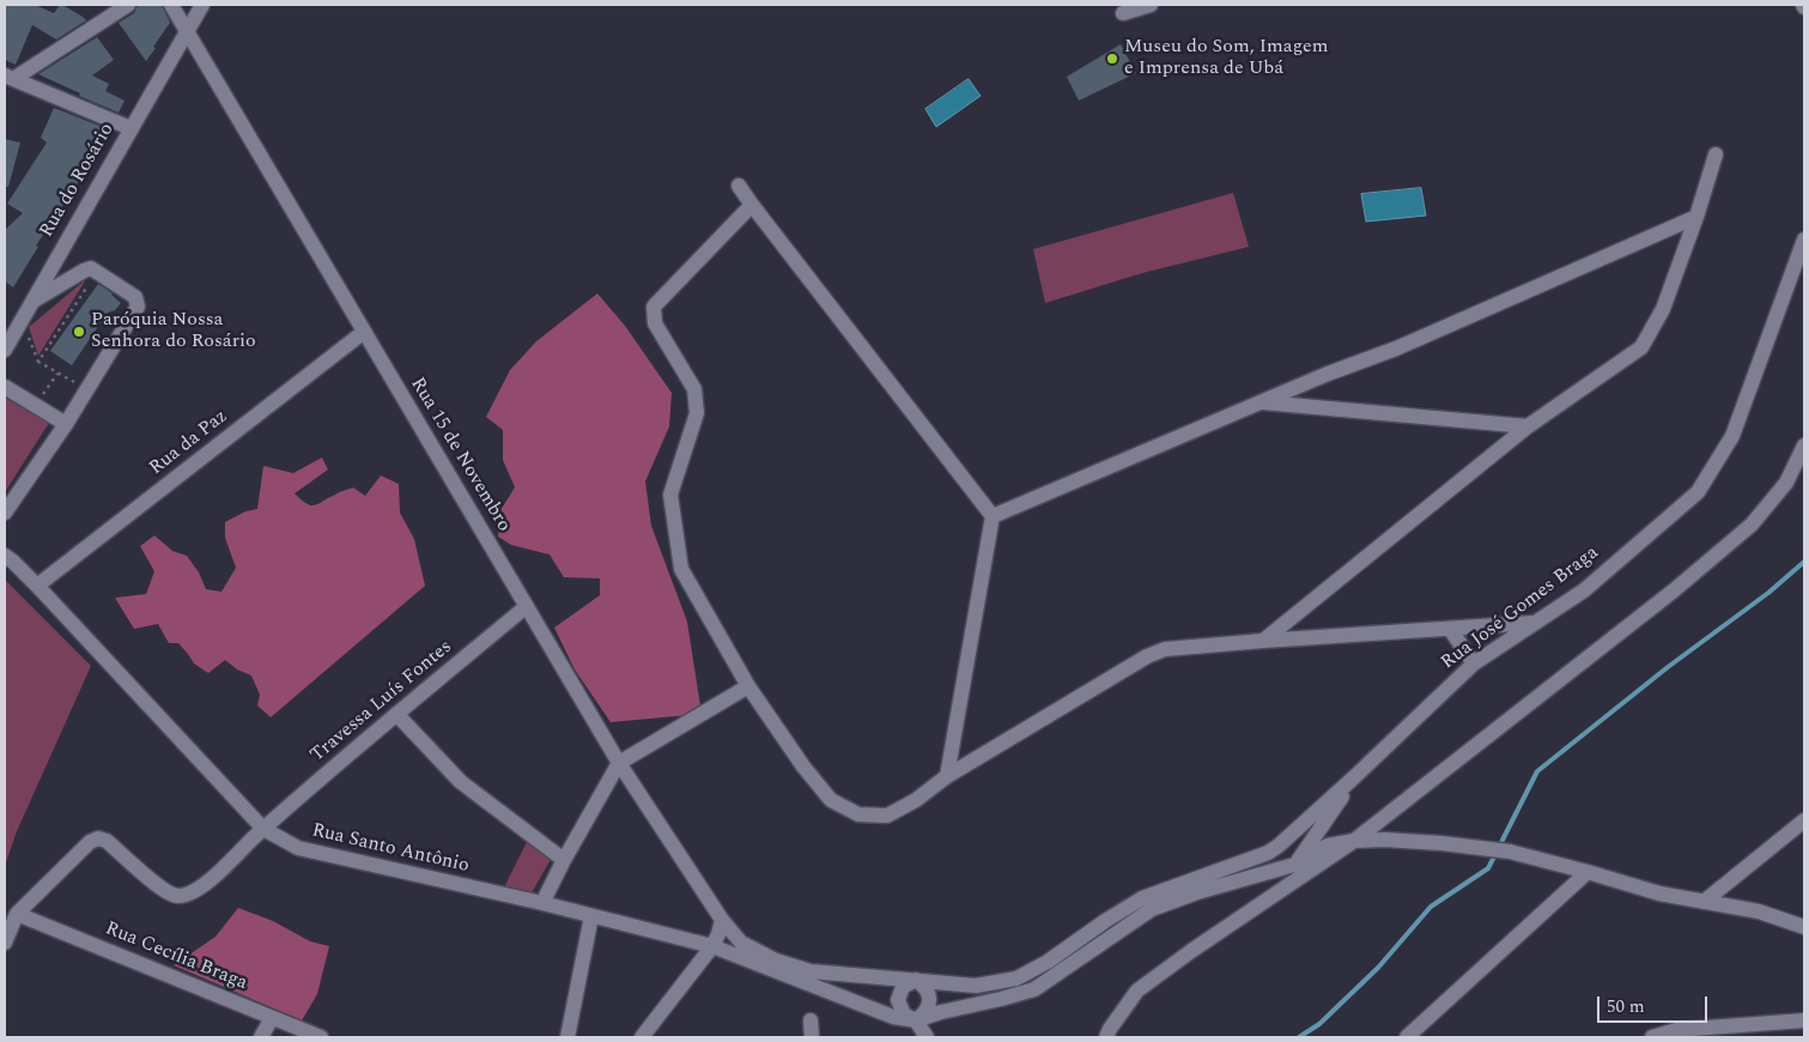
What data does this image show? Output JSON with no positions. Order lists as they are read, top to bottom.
{
  "streets": {
    "street": [
      "Rua do Rosário",
      "Rua da Paz",
      "Rua 15 de Novembro",
      "Rua José Gomes Braga",
      "Travessa Luís Fontes",
      "Rua Santo Antônio",
      "Rua Cecília Braga"
    ]
  },
  "crossings": [
    ["Rua do Rosário", "Rua 15 de Novembro"],
    ["Rua da Paz", "Rua 15 de Novembro"],
    ["Rua da Paz", "Rua Santo Antônio"],
    ["Rua 15 de Novembro", "Travessa Luís Fontes"],
    ["Rua 15 de Novembro", "Rua Santo Antônio"],
    ["Travessa Luís Fontes", "Rua Santo Antônio"],
    ["Travessa Luís Fontes", "Rua Cecília Braga"]
  ],
  "places": ["Museu do Som, Imagem e Imprensa de Ubá", "Paróquia Nossa Senhora do Rosário"],
  "scale_bar": "50 m"
}
